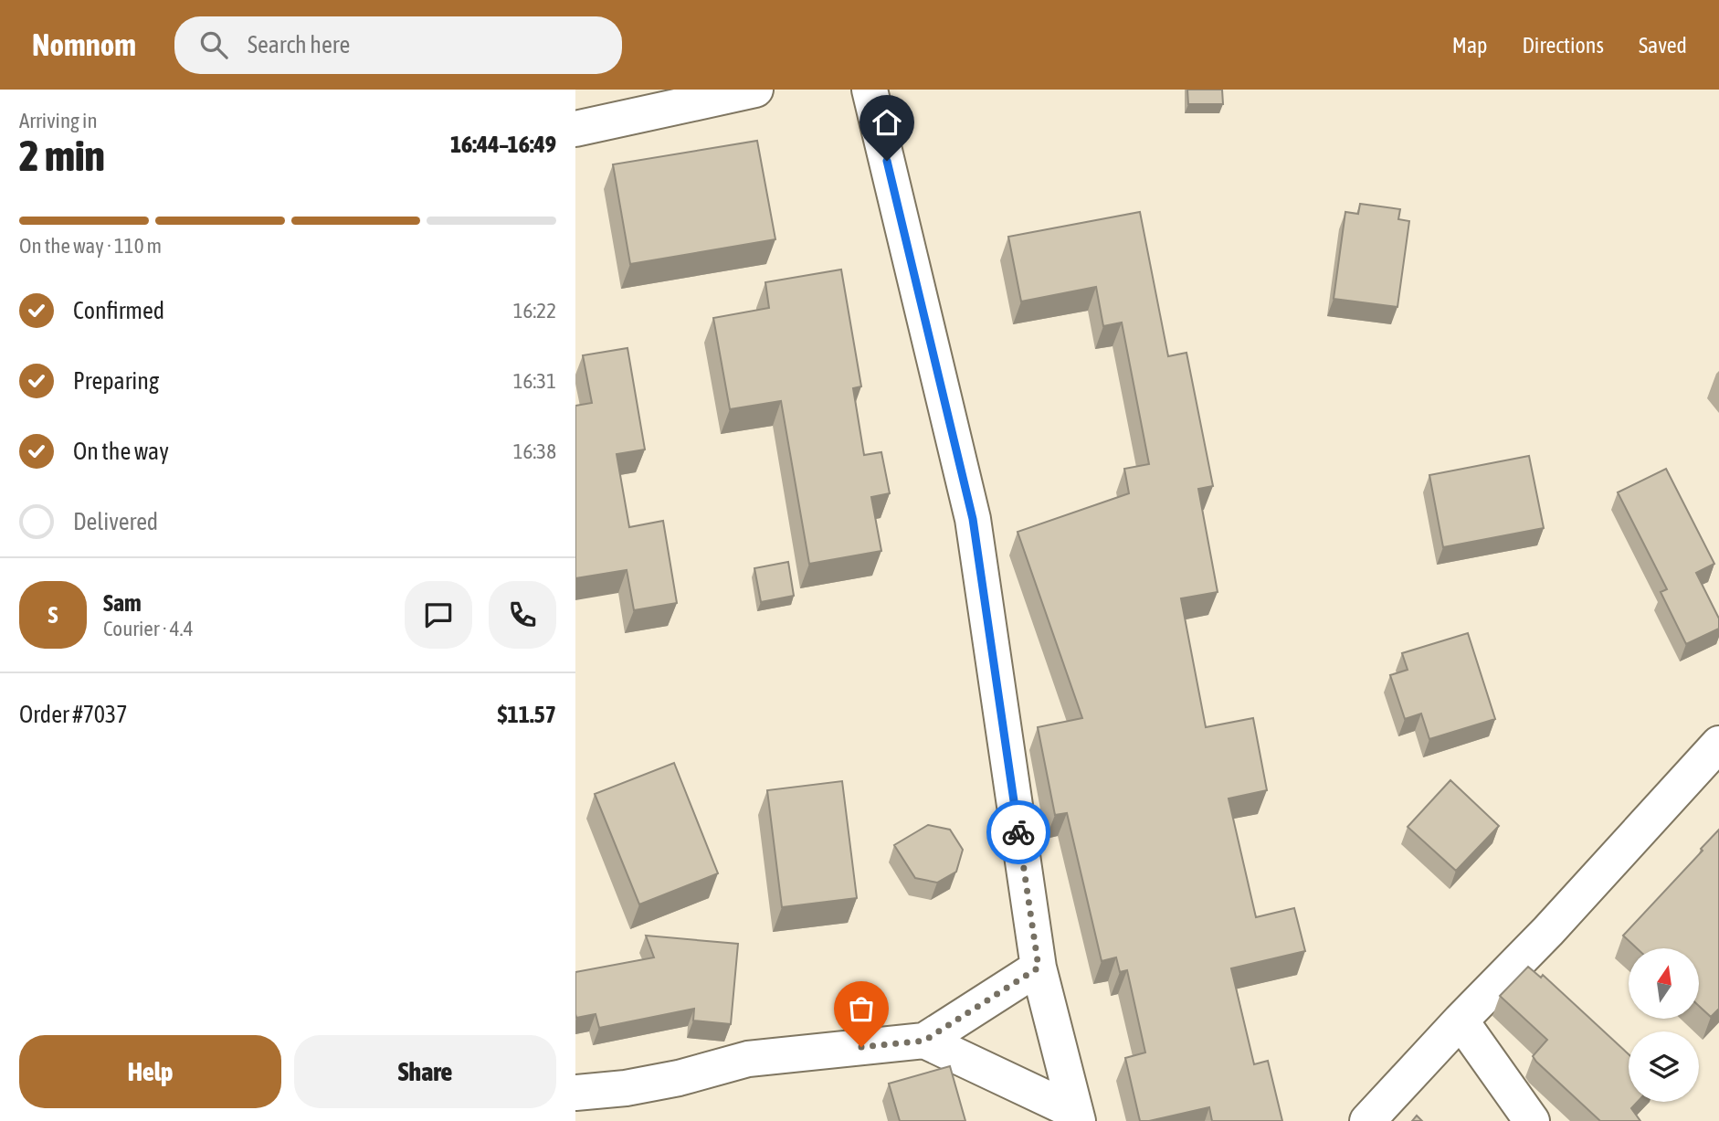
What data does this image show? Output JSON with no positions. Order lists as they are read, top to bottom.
{
  "north": "top",
  "page": {
    "header": "Nomnom",
    "search": "Search here",
    "nav": ["Map", "Directions", "Saved"],
    "heading": ["2 min", "Arriving in", "16:44–16:49"],
    "panel": [
      "Sam",
      "Courier · 4.4",
      "Order #7037",
      "$11.57"
    ],
    "bar": "On the way · 110 m",
    "list": [
      ["Confirmed", "16:22"],
      ["Preparing", "16:31"],
      ["On the way", "16:38"],
      "Delivered"
    ],
    "round": "S",
    "buttons": ["Help", "Share"]
  }
}
